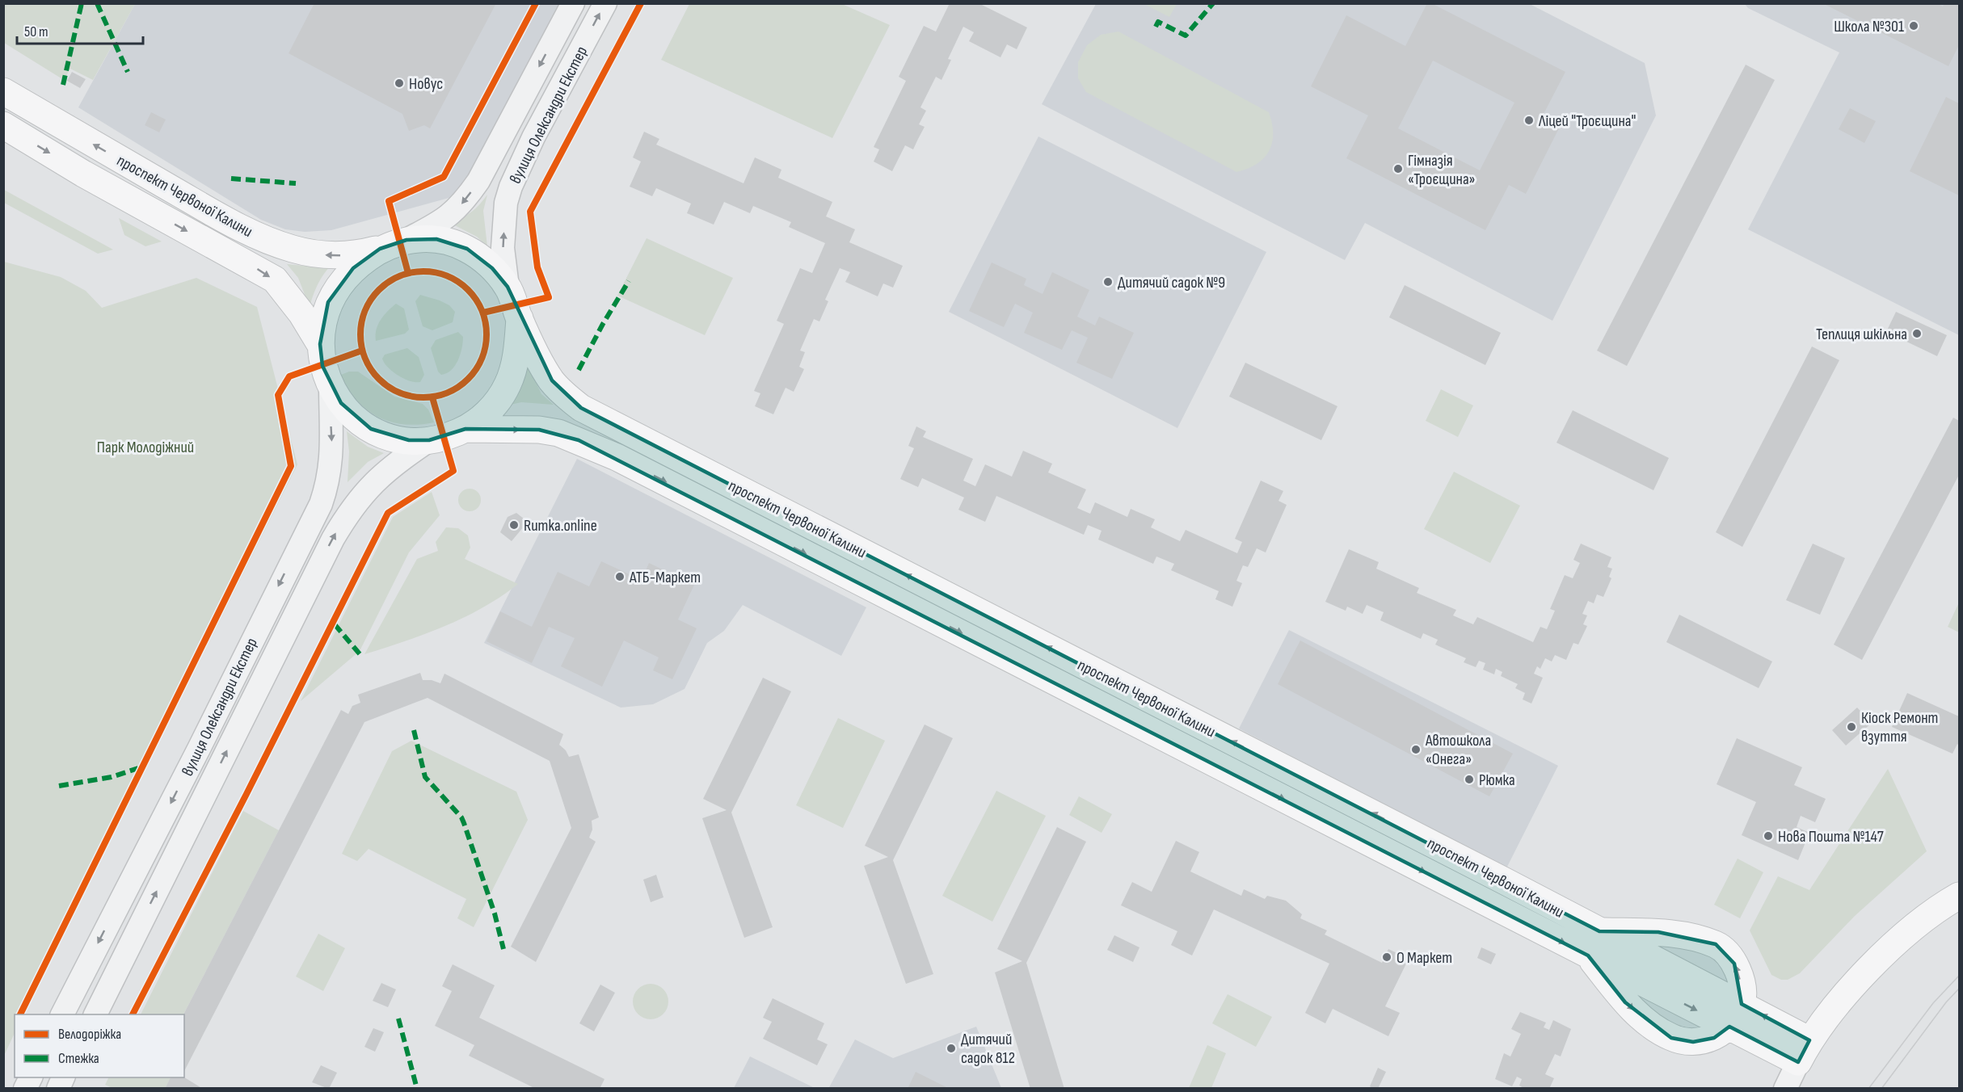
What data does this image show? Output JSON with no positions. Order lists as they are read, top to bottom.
{
  "streets": {
    "main road": ["проспект Червоної Калини"],
    "street": ["вулиця Олександри Екстер"]
  },
  "crossings": [
    ["вулиця Олександри Екстер", "проспект Червоної Калини"]
  ],
  "parks": ["Парк Молодіжний"],
  "places": [
    "Школа №301",
    "Новус",
    "Ліцей \"Троєщина\"",
    "Гімназія «Троєщина»",
    "Дитячий садок №9",
    "Теплиця шкільна",
    "Rumka.online",
    "АТБ-Маркет",
    "Кіоск Ремонт взуття",
    "Автошкола «Онега»",
    "Рюмка",
    "Нова Пошта №147",
    "О Маркет",
    "Дитячий садок 812"
  ],
  "legend": ["Велодоріжка", "Стежка"],
  "scale_bar": "50 m"
}
